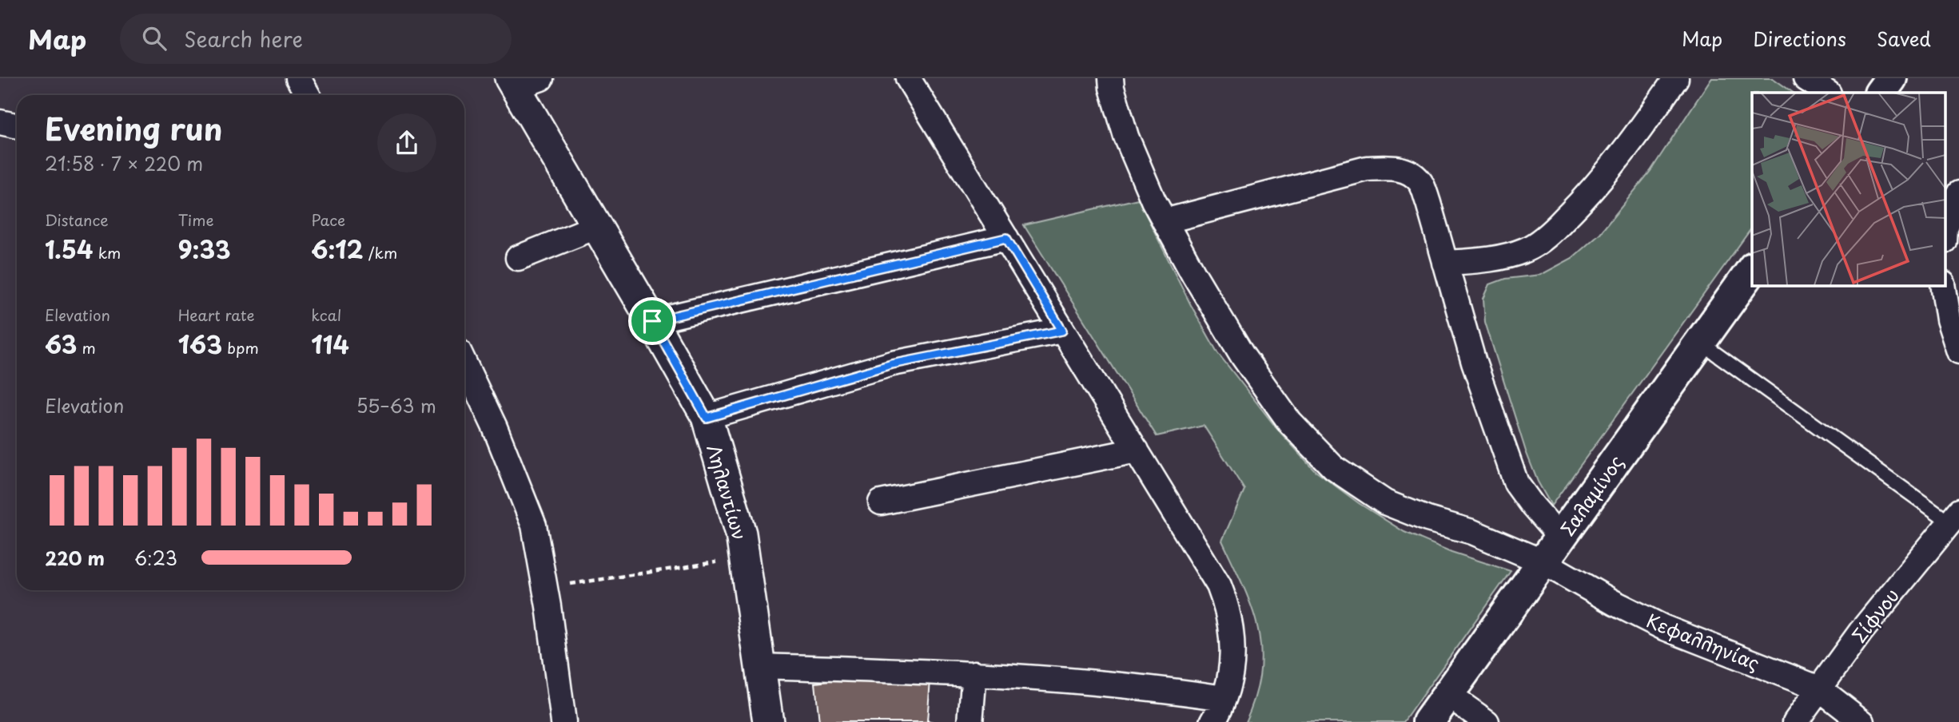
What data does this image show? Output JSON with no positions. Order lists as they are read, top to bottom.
{
  "streets": {
    "main road": ["Σαλαμίνος"],
    "street": ["Ληλαντίων", "Σίφνου", "Κεφαλληνίας"]
  },
  "crossings": [
    ["Σαλαμίνος", "Κεφαλληνίας"],
    ["Σίφνου", "Κεφαλληνίας"]
  ],
  "page": {
    "header": "Map",
    "search": "Search here",
    "nav": ["Map", "Directions", "Saved"],
    "heading": ["Evening run", "21:58 · 7 × 220 m"],
    "stats": [
      ["Distance", "1.54 km"],
      ["Time", "9:33"],
      ["Pace", "6:12 /km"],
      ["Elevation", "63 m"],
      ["Heart rate", "163 bpm"],
      ["kcal", "114"]
    ],
    "chart": ["Elevation", "55–63 m"],
    "list": [
      {
        "name": "220 m",
        "note": "6:23"
      }
    ]
  }
}
